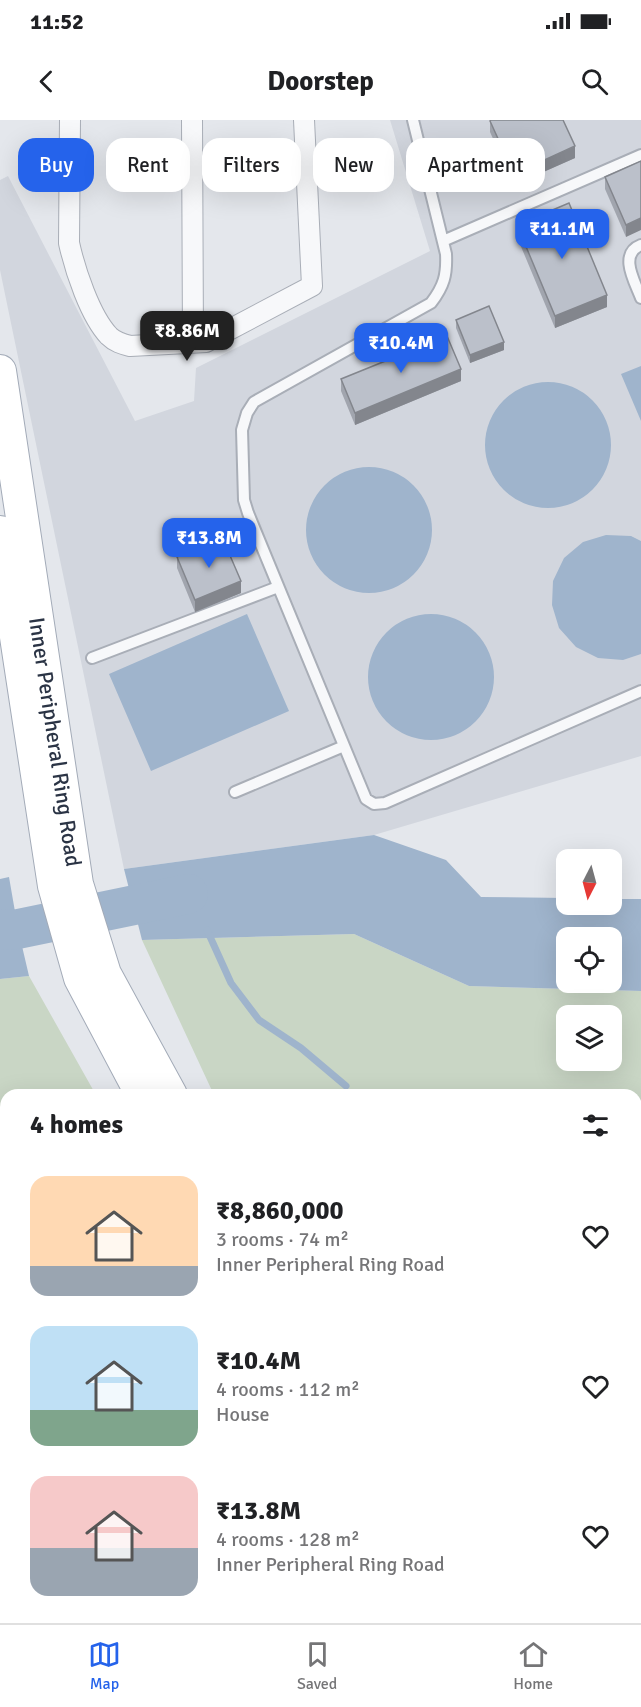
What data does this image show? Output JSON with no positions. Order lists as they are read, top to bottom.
{
  "streets": {
    "main road": ["Inner Peripheral Ring Road"]
  },
  "north": "bottom",
  "page": {
    "status": "11:52",
    "header": "Doorstep",
    "chip": [
      "Buy",
      "Rent",
      "Filters",
      "New",
      "Apartment"
    ],
    "price": [
      "₹11.1M",
      "₹8.86M",
      "₹10.4M",
      "₹13.8M"
    ],
    "heading": "4 homes",
    "list": [
      {
        "name": "₹8,860,000",
        "note": "3 rooms · 74 m² · Inner Peripheral Ring Road"
      },
      {
        "name": "₹10.4M",
        "note": "4 rooms · 112 m² · House"
      },
      {
        "name": "₹13.8M",
        "note": "4 rooms · 128 m² · Inner Peripheral Ring Road"
      }
    ],
    "tabs": ["Map", "Saved", "Home"]
  }
}
